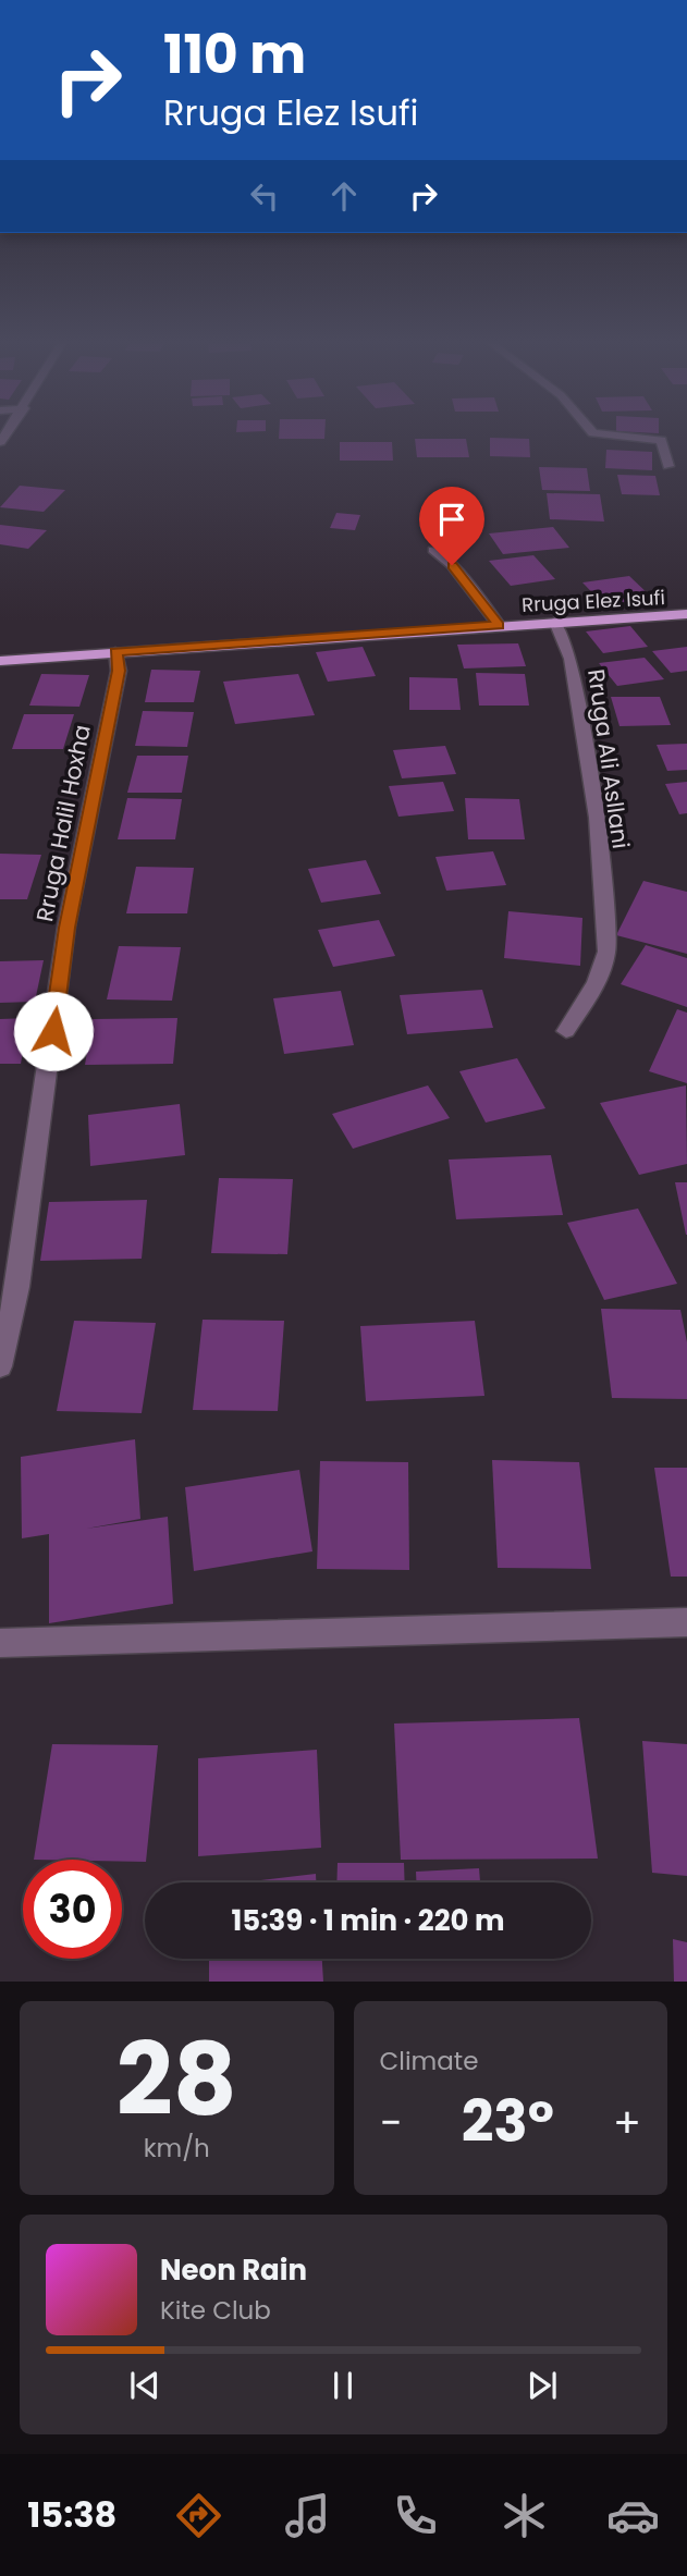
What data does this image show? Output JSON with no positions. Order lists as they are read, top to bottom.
{
  "streets": {
    "main road": ["Rruga Elez Isufi"],
    "street": ["Rruga Ali Asllani", "Rruga Halil Hoxha"]
  },
  "crossings": [
    ["Rruga Elez Isufi", "Rruga Ali Asllani"],
    ["Rruga Elez Isufi", "Rruga Halil Hoxha"]
  ],
  "page": {
    "turn": ["110 m", "Rruga Elez Isufi"],
    "limit": "30",
    "trip": "15:39 · 1 min · 220 m",
    "tile": [
      ["28", "km/h"],
      "Climate"
    ],
    "heat": ["−", "23°", "+"],
    "song": ["Neon Rain", "Kite Club"],
    "tabs": "15:38"
  }
}
